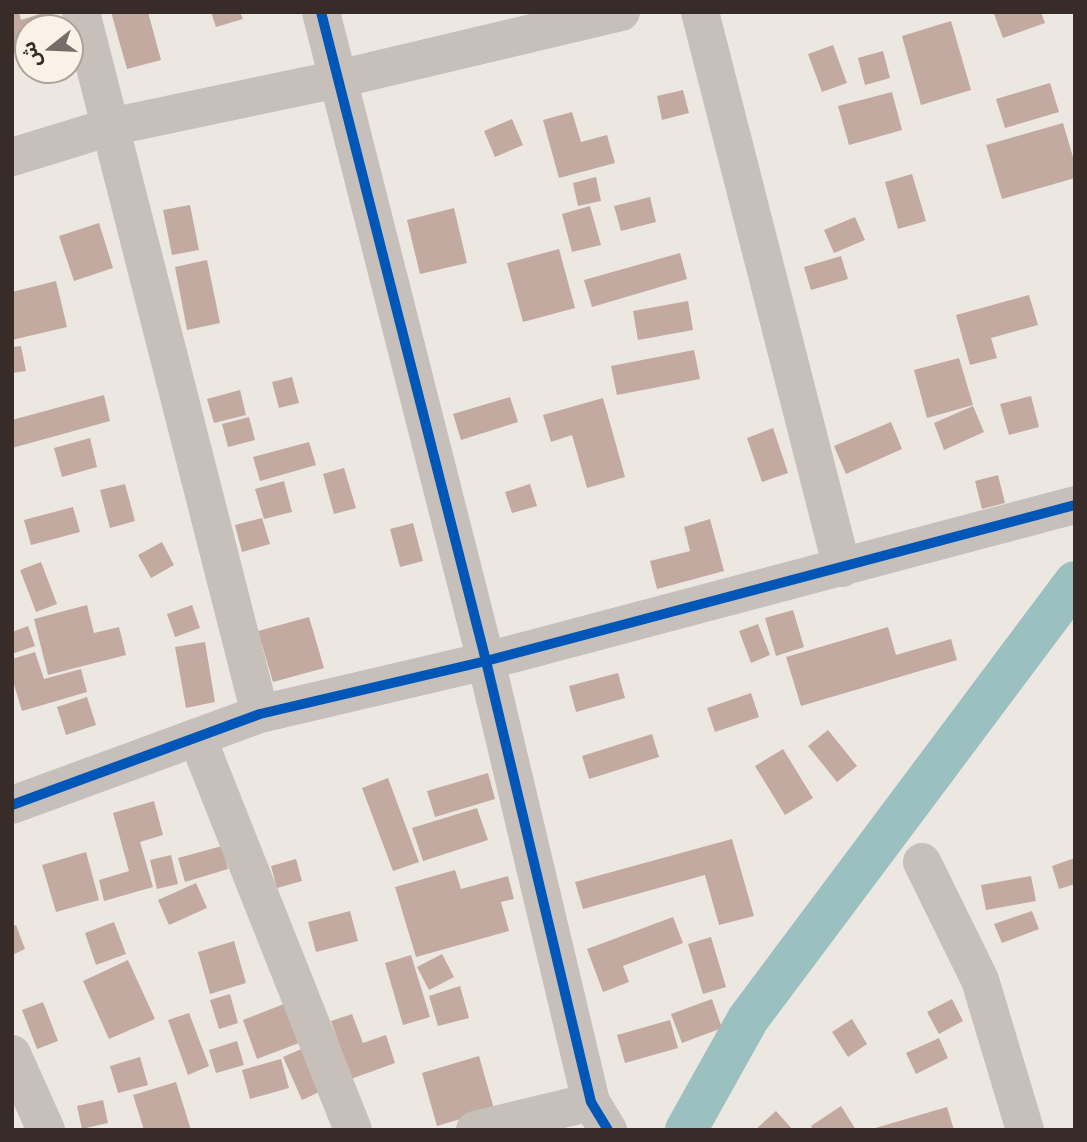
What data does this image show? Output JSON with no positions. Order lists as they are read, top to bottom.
{
  "north": "left"
}
